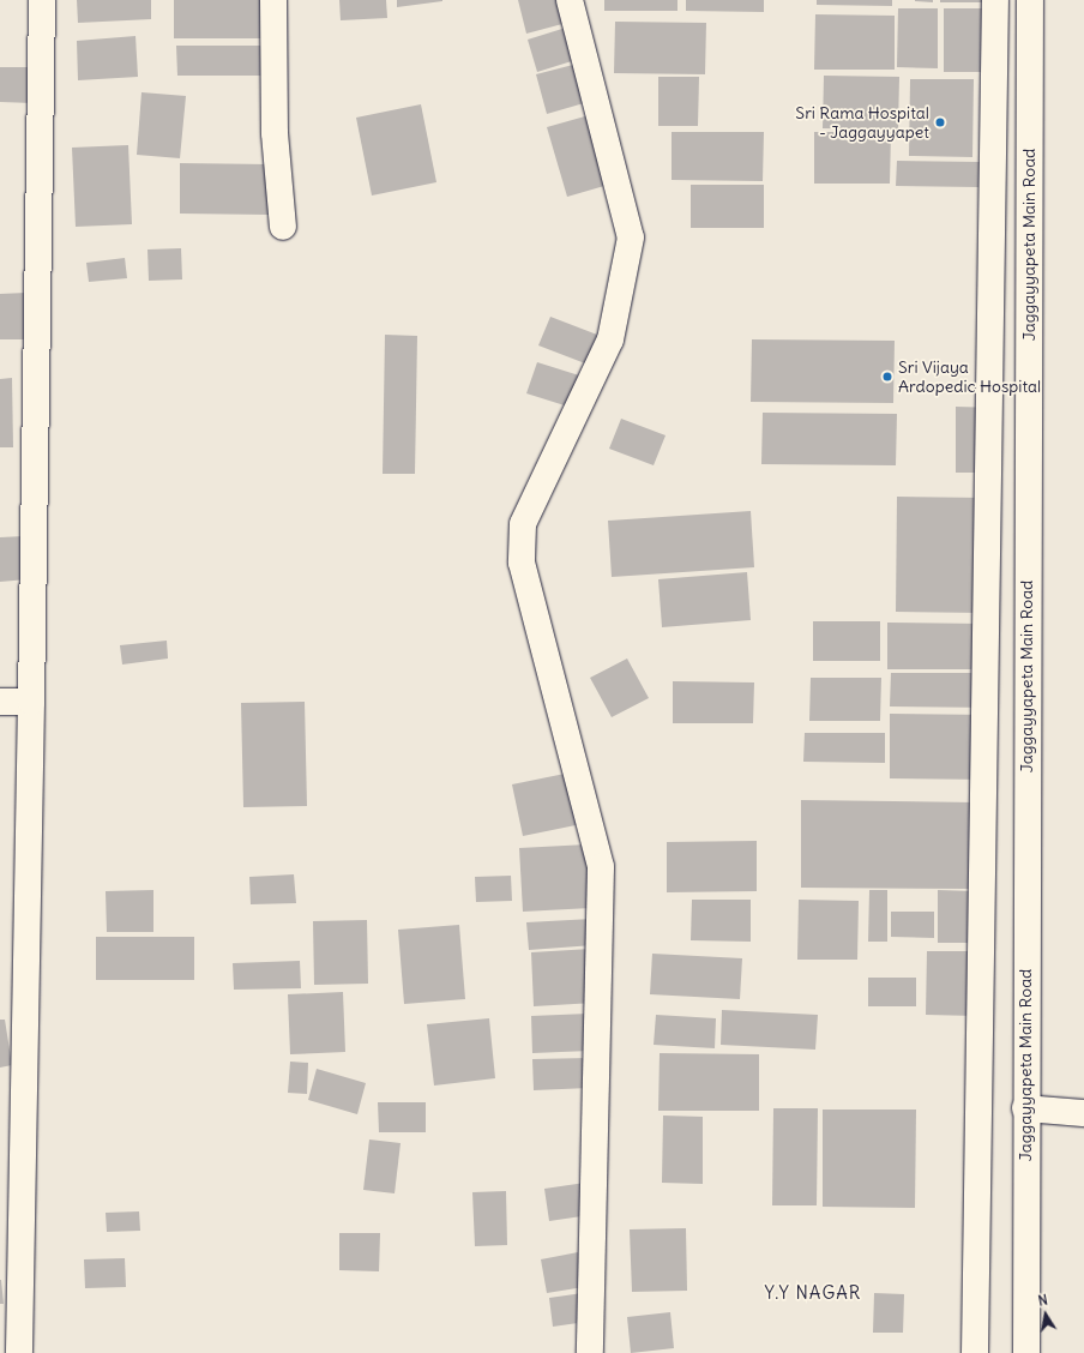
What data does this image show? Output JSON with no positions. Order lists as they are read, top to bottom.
{
  "streets": {
    "street": ["Jaggayyapeta Main Road"]
  },
  "districts": ["Y.Y NAGAR"],
  "places": ["Sri Rama Hospital - Jaggayyapet", "Sri Vijaya Ardopedic Hospital"],
  "north": "top"
}
